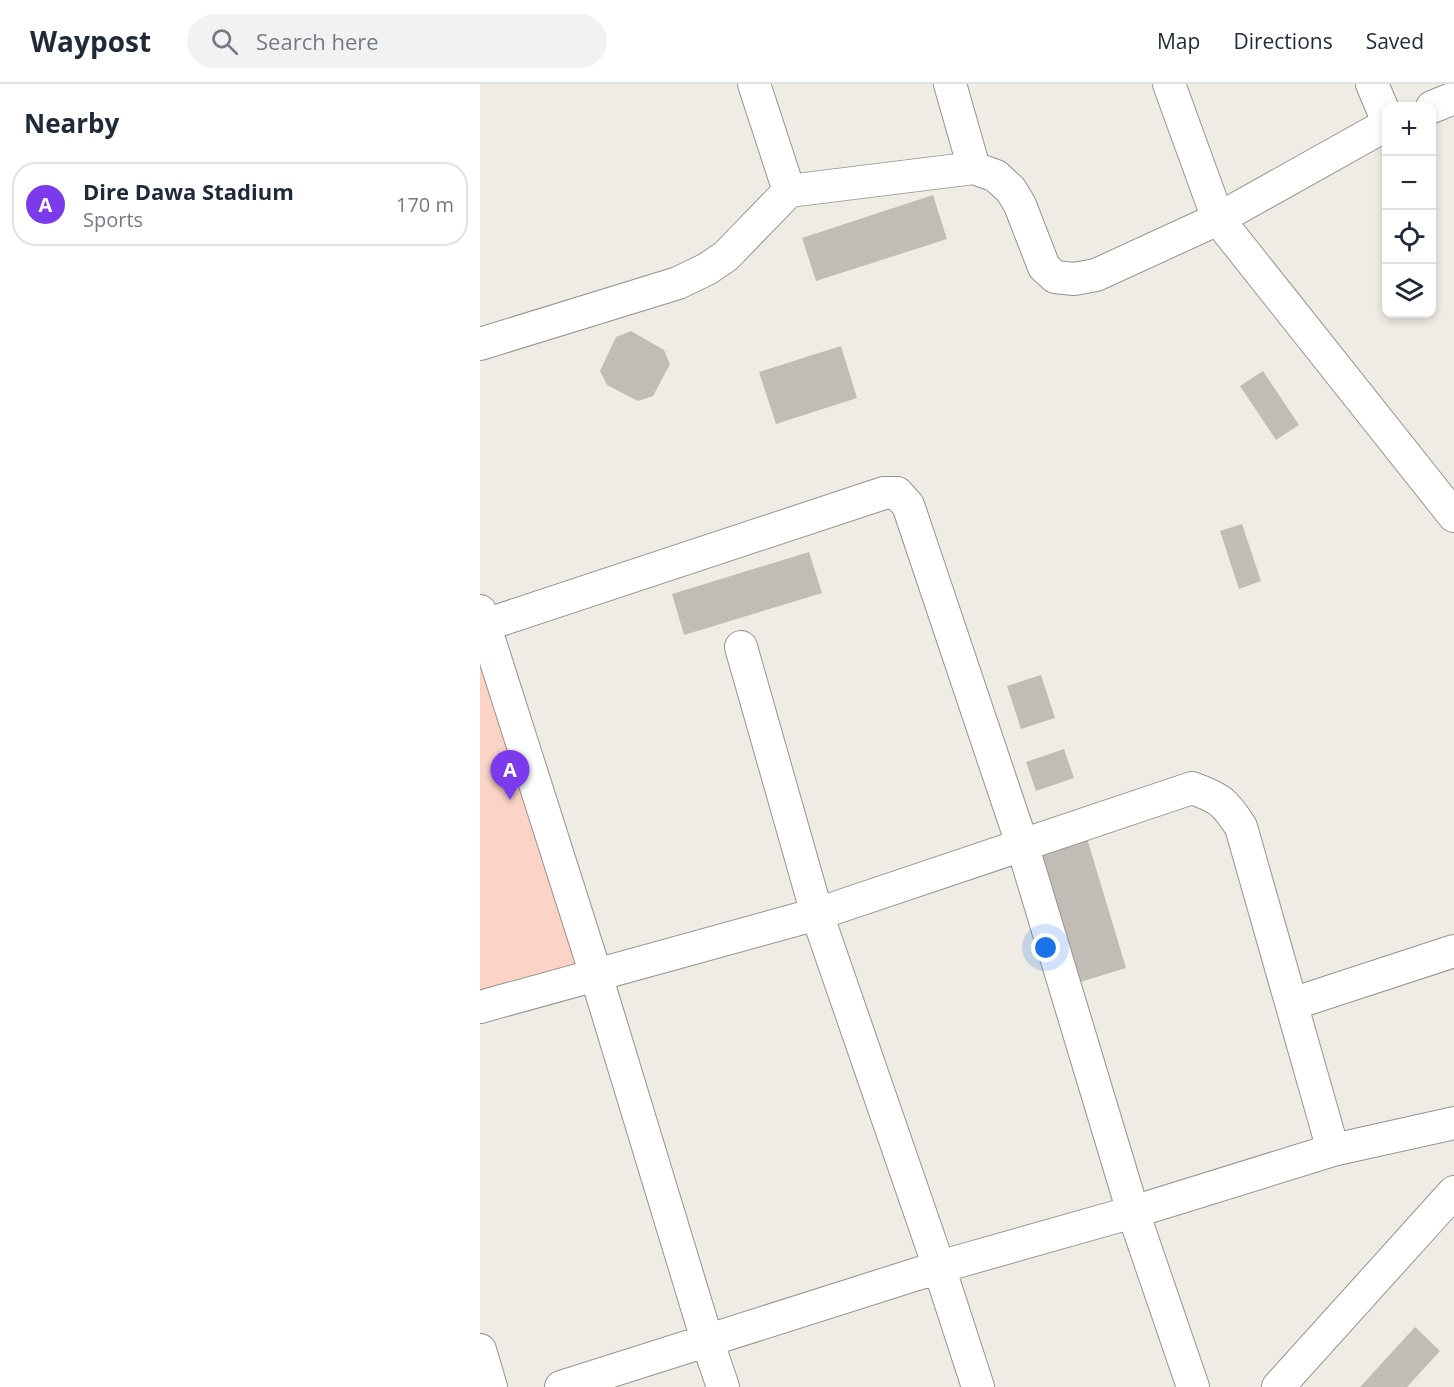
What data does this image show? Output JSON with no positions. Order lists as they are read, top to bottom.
{
  "page": {
    "header": "Waypost",
    "search": "Search here",
    "nav": ["Map", "Directions", "Saved"],
    "heading": "Nearby",
    "map_buttons": ["+", "−"],
    "list": [
      {
        "mark": "A",
        "name": "Dire Dawa Stadium",
        "note": "Sports",
        "value": "170 m"
      }
    ],
    "pins": "A"
  }
}
